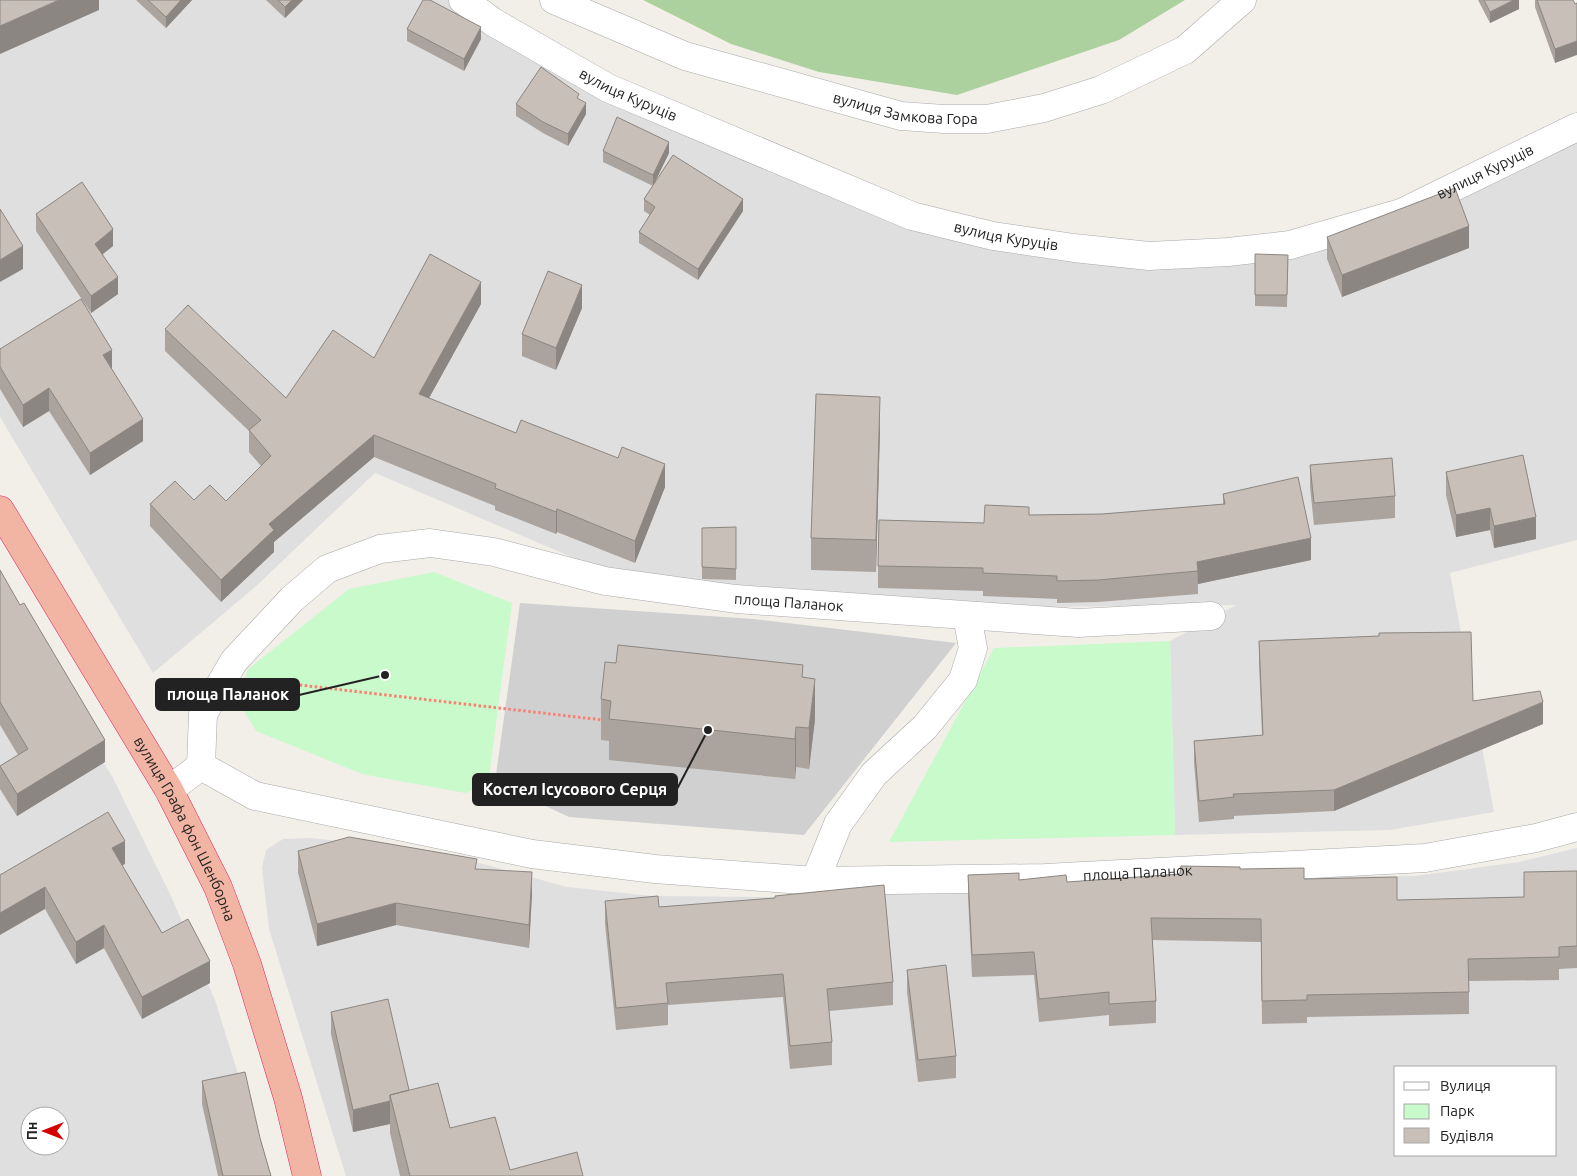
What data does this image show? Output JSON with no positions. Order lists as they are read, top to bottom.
{
  "streets": {
    "highway": ["вулиця Графа фон Шенборна"],
    "street": ["вулиця Куруців", "вулиця Замкова Гора", "площа Паланок"]
  },
  "places": ["площа Паланок", "Костел Ісусового Серця"],
  "legend": ["Вулиця", "Парк", "Будівля"],
  "north": "left"
}
